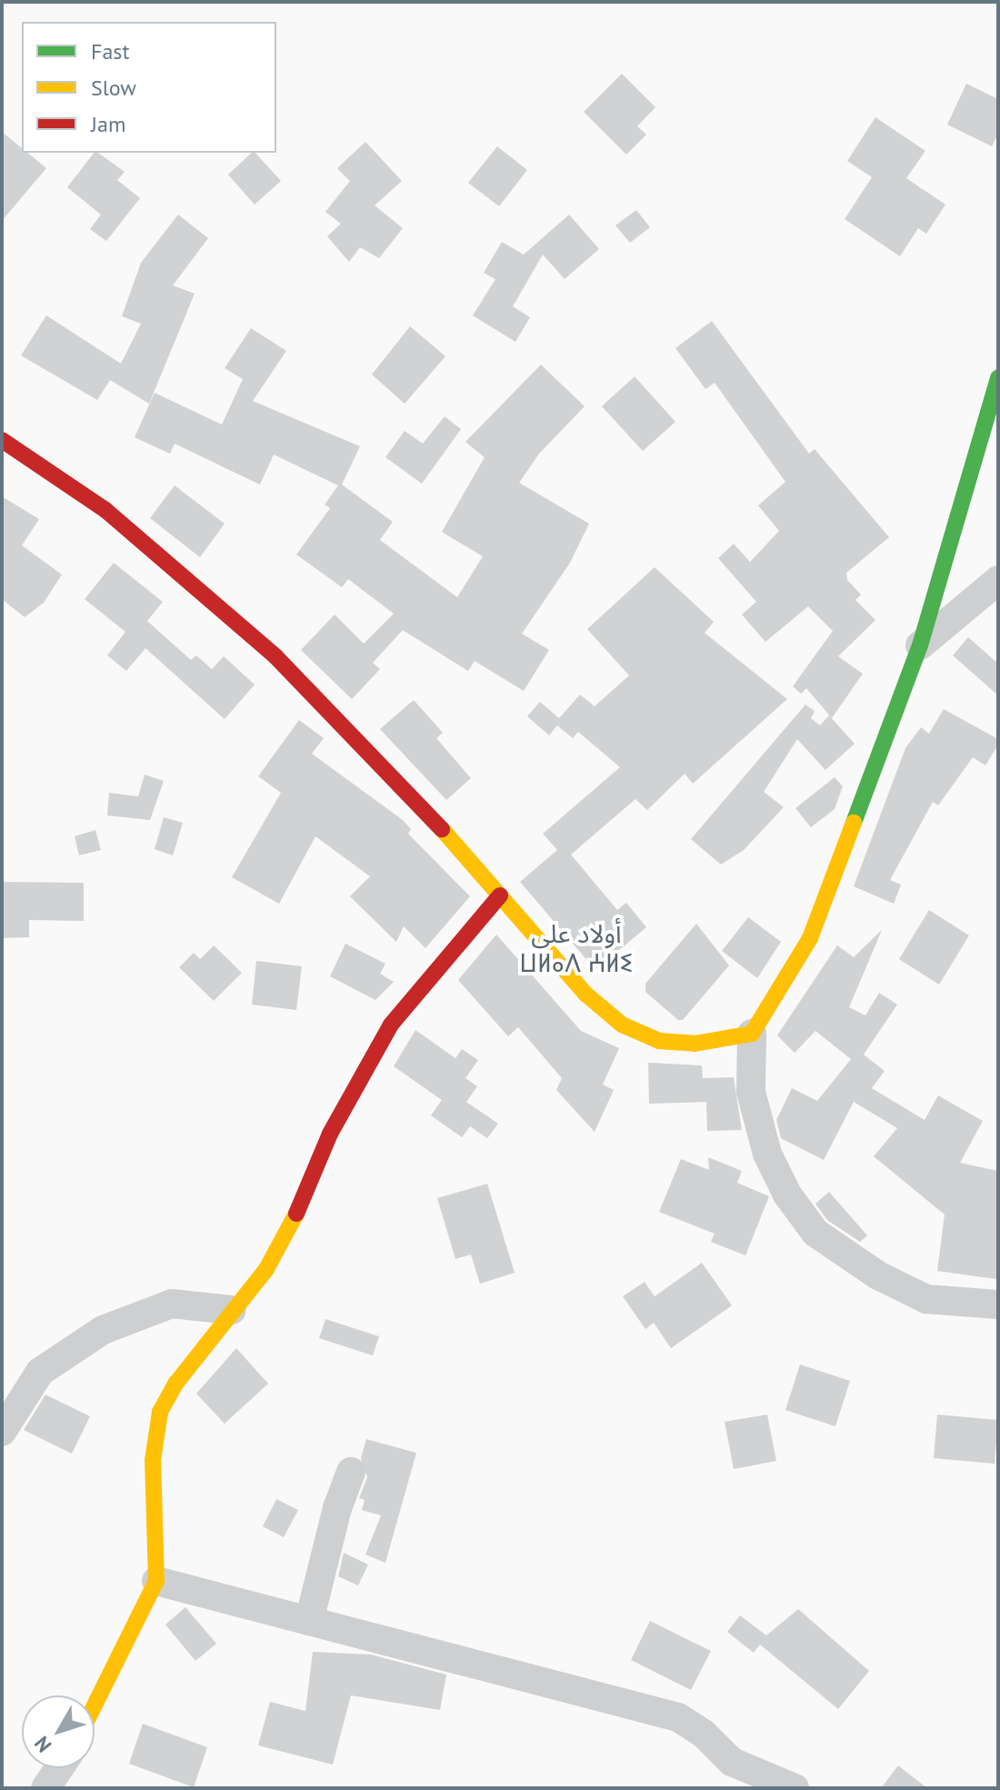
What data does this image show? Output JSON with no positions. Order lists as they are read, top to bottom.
{
  "districts": ["أولاد علي ⵡⵍⴰⴷ ⵄⵍⵉ"],
  "legend": ["Fast", "Slow", "Jam"],
  "north": "bottom left"
}
